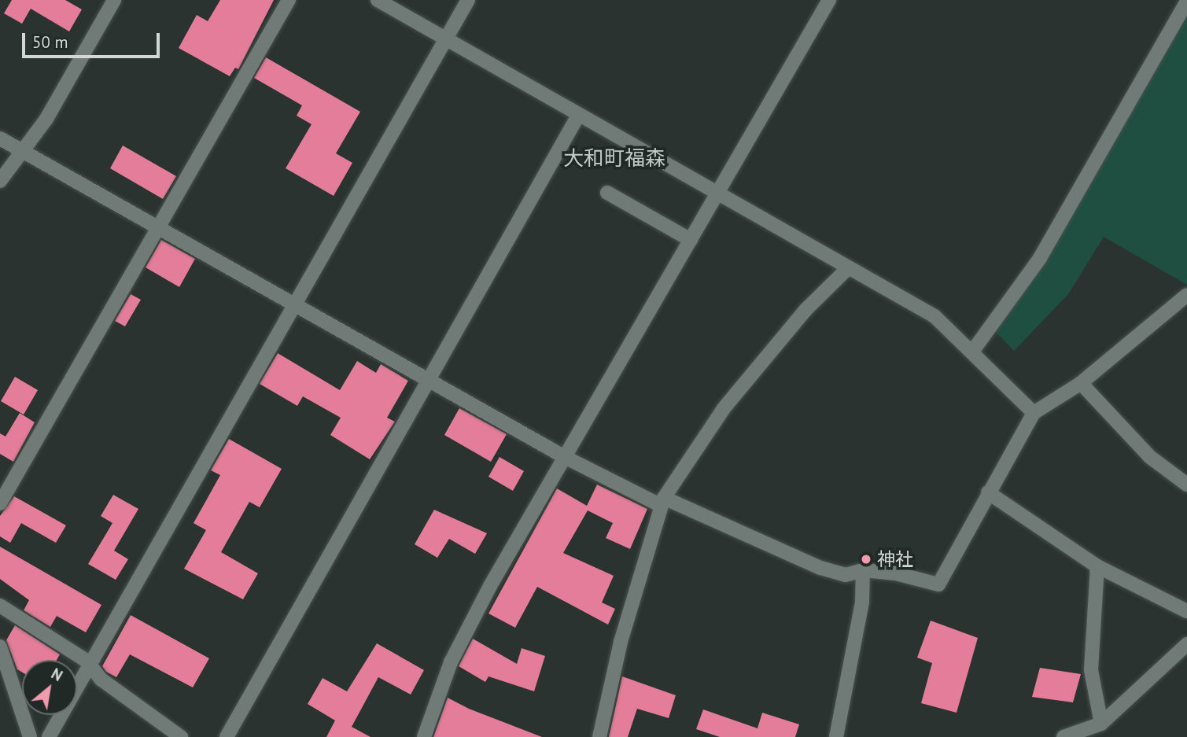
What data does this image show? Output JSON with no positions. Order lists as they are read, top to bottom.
{
  "districts": ["大和町福森"],
  "places": ["神社"],
  "scale_bar": "50 m",
  "north": "top right"
}
